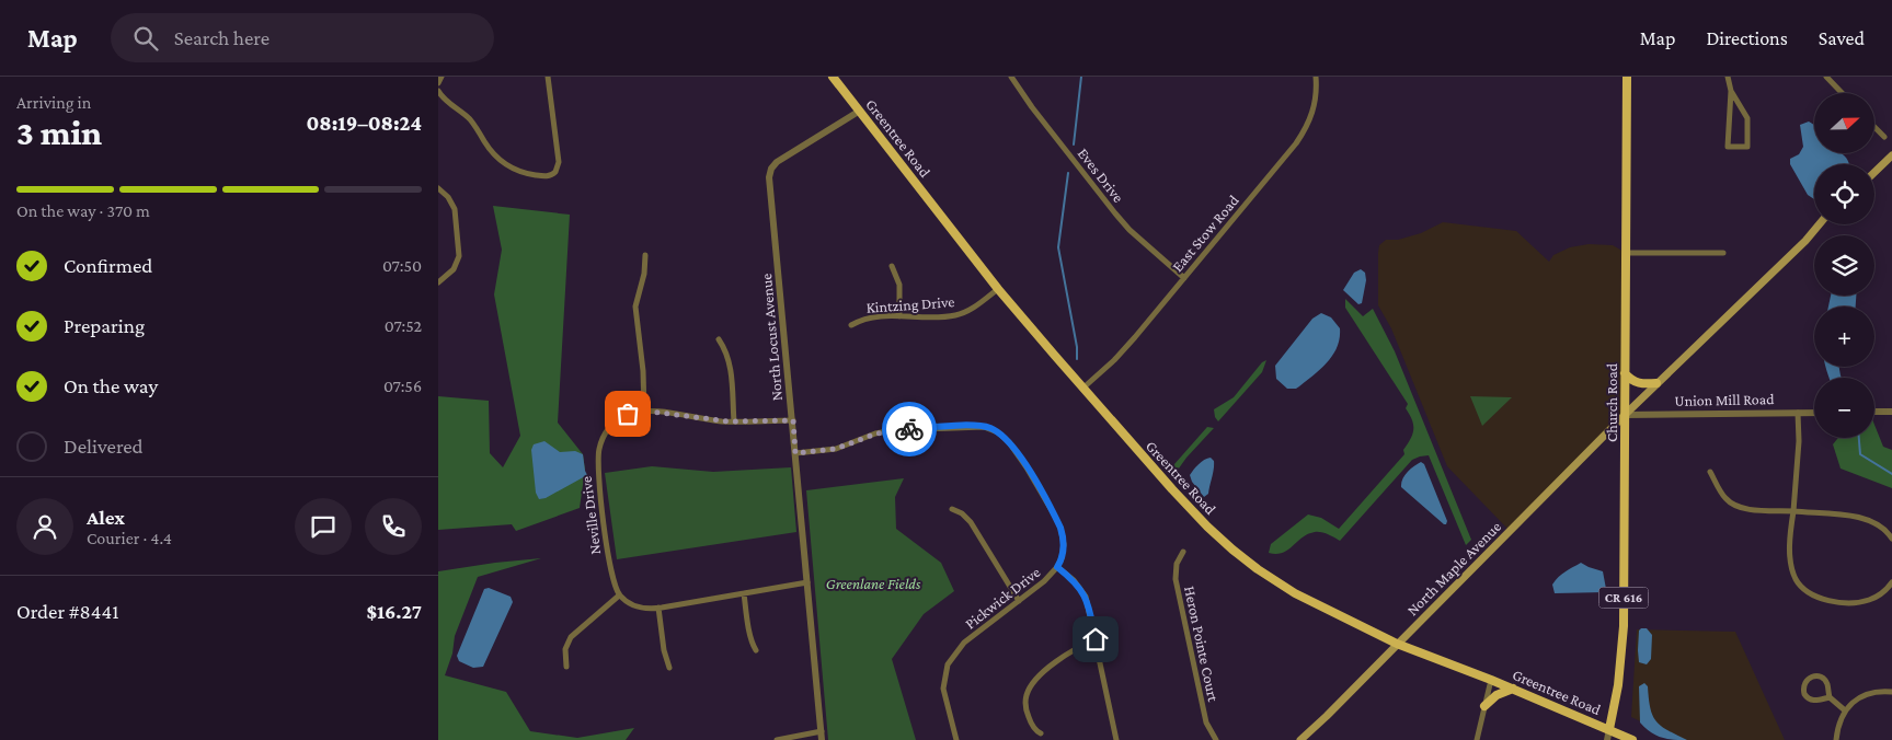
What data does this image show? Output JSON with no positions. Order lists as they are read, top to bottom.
{
  "streets": {
    "main road": [
      "Greentree Road",
      "Church Road",
      "North Maple Avenue",
      "CR 616"
    ],
    "street": [
      "Eves Drive",
      "East Stow Road",
      "Kintzing Drive",
      "North Locust Avenue",
      "Union Mill Road",
      "Neville Drive",
      "Pickwick Drive",
      "Heron Pointe Court"
    ]
  },
  "crossings": [
    ["Greentree Road", "East Stow Road"],
    ["Greentree Road", "Kintzing Drive"],
    ["Greentree Road", "North Locust Avenue"],
    ["Greentree Road", "Church Road"],
    ["Greentree Road", "North Maple Avenue"],
    ["Eves Drive", "East Stow Road"],
    ["North Locust Avenue", "Neville Drive"],
    ["North Locust Avenue", "Pickwick Drive"],
    ["Union Mill Road", "Church Road"],
    ["Union Mill Road", "North Maple Avenue"],
    ["Church Road", "North Maple Avenue"]
  ],
  "parks": ["Greenlane Fields"],
  "north": "right",
  "page": {
    "header": "Map",
    "search": "Search here",
    "nav": ["Map", "Directions", "Saved"],
    "heading": ["3 min", "Arriving in", "08:19–08:24"],
    "panel": [
      "Alex",
      "Courier · 4.4",
      "Order #8441",
      "$16.27"
    ],
    "map_buttons": ["+", "−"],
    "bar": "On the way · 370 m",
    "list": [
      ["Confirmed", "07:50"],
      ["Preparing", "07:52"],
      ["On the way", "07:56"],
      "Delivered"
    ]
  }
}
